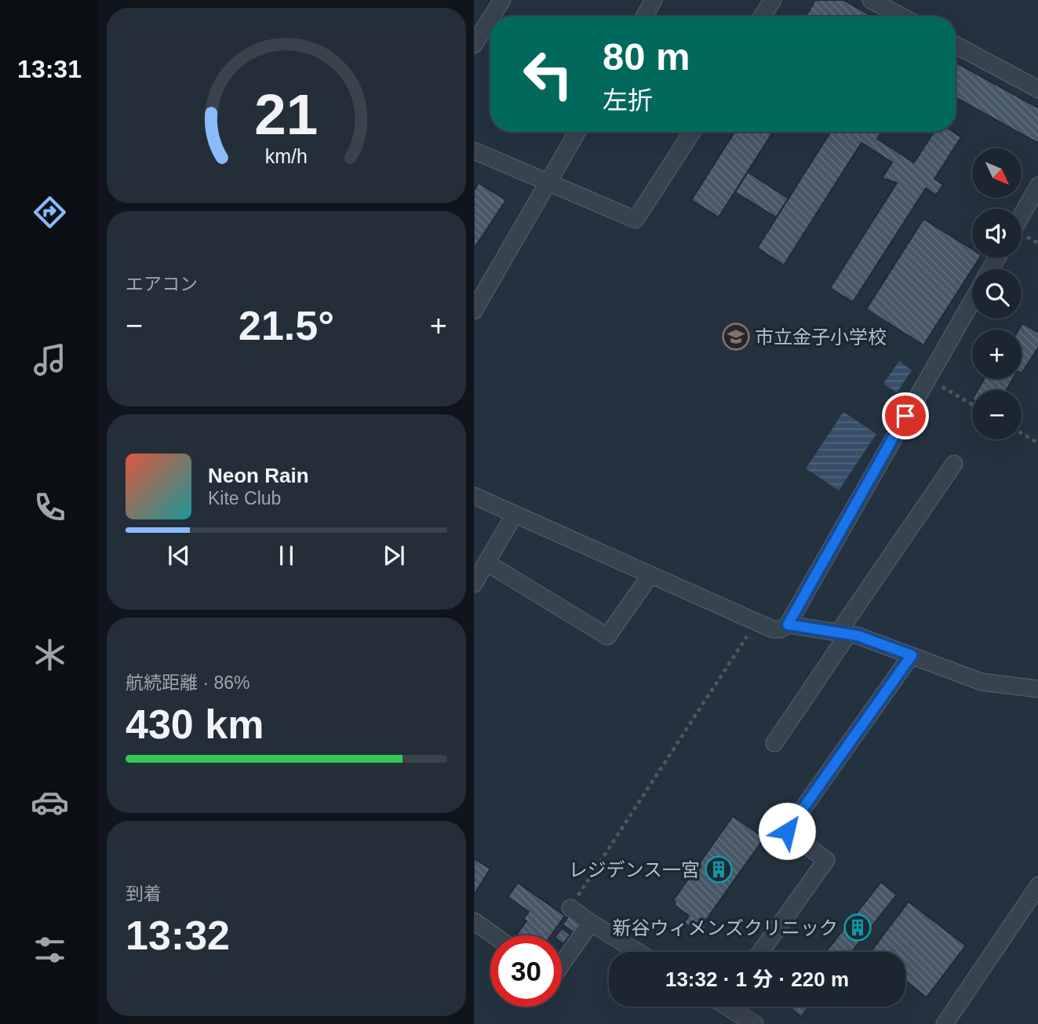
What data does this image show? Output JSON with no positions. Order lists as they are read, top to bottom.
{
  "places": {
    "school or university": ["市立金子小学校"],
    "building": ["レジデンス一宮", "新谷ウィメンズクリニック"]
  },
  "north": "bottom right",
  "page": {
    "tabs": "13:31",
    "turn": ["80 m", "左折"],
    "map_buttons": ["+", "−"],
    "tile": [
      "エアコン",
      ["航続距離 · 86%", "430 km"],
      ["到着", "13:32"]
    ],
    "heat": ["−", "21.5°", "+"],
    "song": ["Neon Rain", "Kite Club"],
    "limit": "30",
    "trip": "13:32 · 1 分 · 220 m",
    "gauge": ["21", "km/h"]
  }
}
